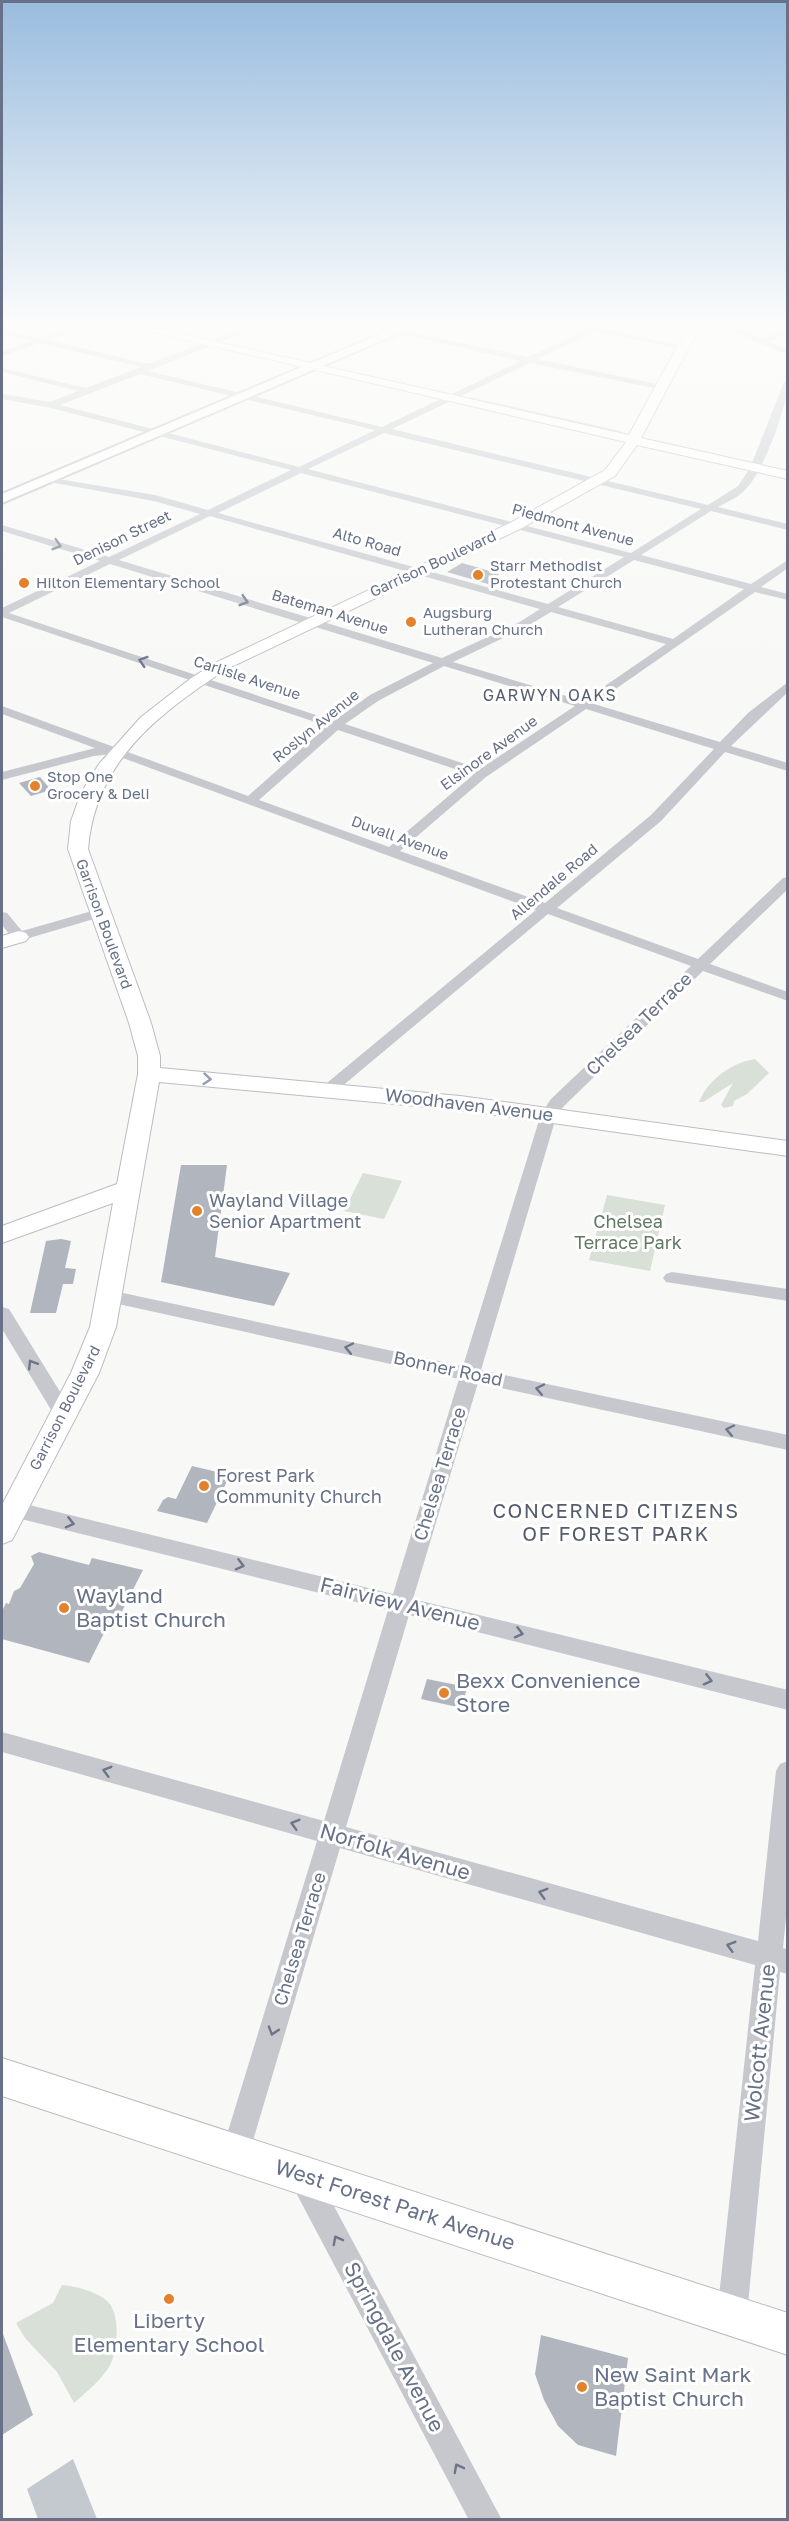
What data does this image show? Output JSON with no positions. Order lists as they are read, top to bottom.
{
  "streets": {
    "main road": ["Garrison Boulevard", "Woodhaven Avenue", "West Forest Park Avenue"],
    "street": [
      "Piedmont Avenue",
      "Denison Street",
      "Alto Road",
      "Bateman Avenue",
      "Carlisle Avenue",
      "Roslyn Avenue",
      "Elsinore Avenue",
      "Duvall Avenue",
      "Allendale Road",
      "Chelsea Terrace",
      "Bonner Road",
      "Fairview Avenue",
      "Norfolk Avenue",
      "Wolcott Avenue",
      "Springdale Avenue"
    ]
  },
  "crossings": [
    ["Piedmont Avenue", "Denison Street"],
    ["Piedmont Avenue", "Garrison Boulevard"],
    ["Piedmont Avenue", "Roslyn Avenue"],
    ["Piedmont Avenue", "Elsinore Avenue"],
    ["Denison Street", "Alto Road"],
    ["Denison Street", "Bateman Avenue"],
    ["Denison Street", "Carlisle Avenue"],
    ["Alto Road", "Garrison Boulevard"],
    ["Alto Road", "Roslyn Avenue"],
    ["Alto Road", "Elsinore Avenue"],
    ["Garrison Boulevard", "Bateman Avenue"],
    ["Garrison Boulevard", "Carlisle Avenue"],
    ["Garrison Boulevard", "Duvall Avenue"],
    ["Garrison Boulevard", "Woodhaven Avenue"],
    ["Garrison Boulevard", "Bonner Road"],
    ["Garrison Boulevard", "Fairview Avenue"],
    ["Bateman Avenue", "Roslyn Avenue"],
    ["Bateman Avenue", "Elsinore Avenue"],
    ["Bateman Avenue", "Allendale Road"],
    ["Carlisle Avenue", "Roslyn Avenue"],
    ["Carlisle Avenue", "Elsinore Avenue"],
    ["Roslyn Avenue", "Duvall Avenue"],
    ["Elsinore Avenue", "Duvall Avenue"],
    ["Duvall Avenue", "Allendale Road"],
    ["Duvall Avenue", "Chelsea Terrace"],
    ["Allendale Road", "Woodhaven Avenue"],
    ["Chelsea Terrace", "Woodhaven Avenue"],
    ["Chelsea Terrace", "Bonner Road"],
    ["Chelsea Terrace", "Fairview Avenue"],
    ["Chelsea Terrace", "Norfolk Avenue"],
    ["Chelsea Terrace", "West Forest Park Avenue"],
    ["Norfolk Avenue", "Wolcott Avenue"],
    ["Wolcott Avenue", "West Forest Park Avenue"],
    ["West Forest Park Avenue", "Springdale Avenue"]
  ],
  "one_way": [
    "Bateman Avenue",
    "Carlisle Avenue",
    "Bonner Road",
    "Fairview Avenue",
    "Norfolk Avenue",
    "Springdale Avenue"
  ],
  "districts": ["GARWYN OAKS", "CONCERNED CITIZENS OF FOREST PARK"],
  "parks": ["Chelsea Terrace Park"],
  "places": [
    "Starr Methodist Protestant Church",
    "Hilton Elementary School",
    "Augsburg Lutheran Church",
    "Stop One Grocery & Deli",
    "Wayland Village Senior Apartment",
    "Forest Park Community Church",
    "Wayland Baptist Church",
    "Bexx Convenience Store",
    "Liberty Elementary School",
    "New Saint Mark Baptist Church"
  ]
}
